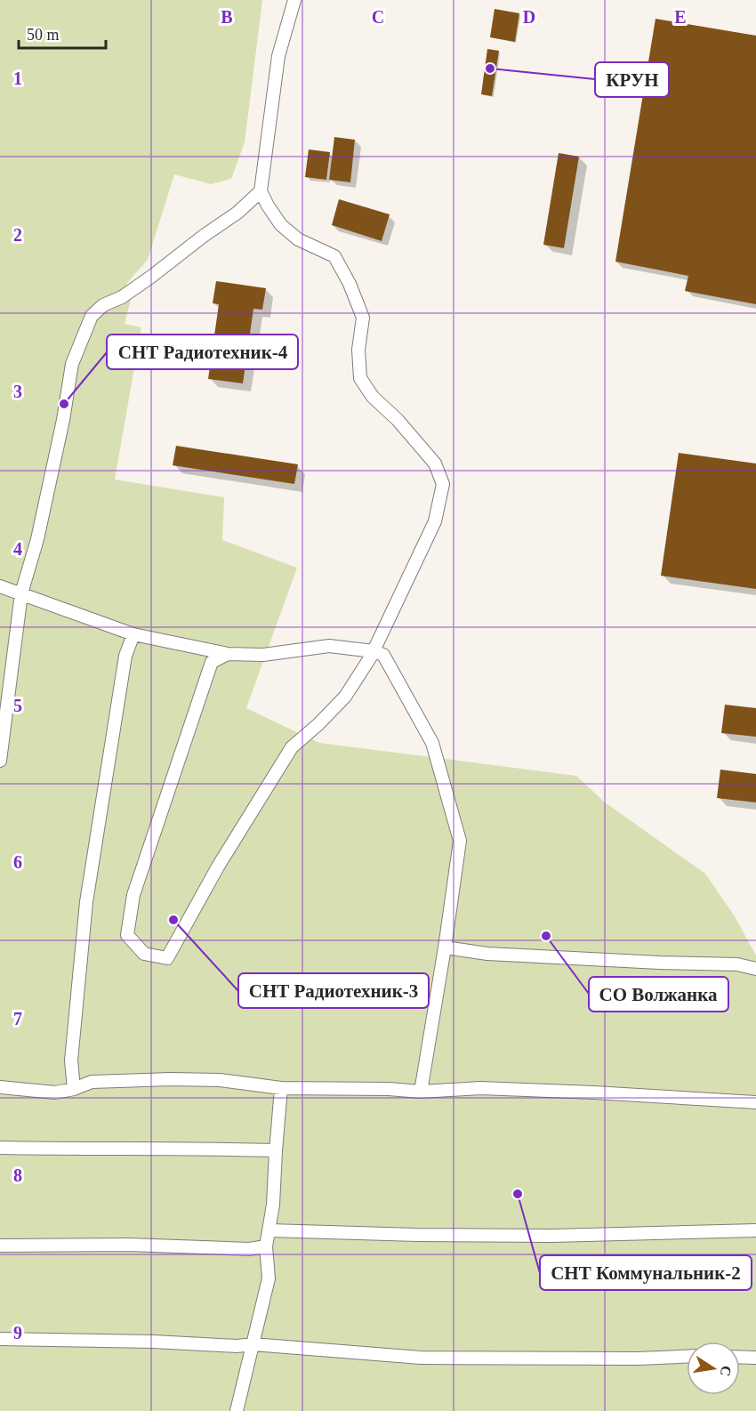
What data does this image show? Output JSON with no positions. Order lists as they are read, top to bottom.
{
  "places": [
    "КРУН",
    "СНТ Радиотехник-4",
    "СНТ Радиотехник-3",
    "СО Волжанка",
    "СНТ Коммунальник-2"
  ],
  "scale_bar": "50 m",
  "north": "right",
  "grid": {
    "columns": [
      "B",
      "C",
      "D",
      "E"
    ],
    "rows": [
      "1",
      "2",
      "3",
      "4",
      "5",
      "6",
      "7",
      "8",
      "9"
    ]
  }
}
